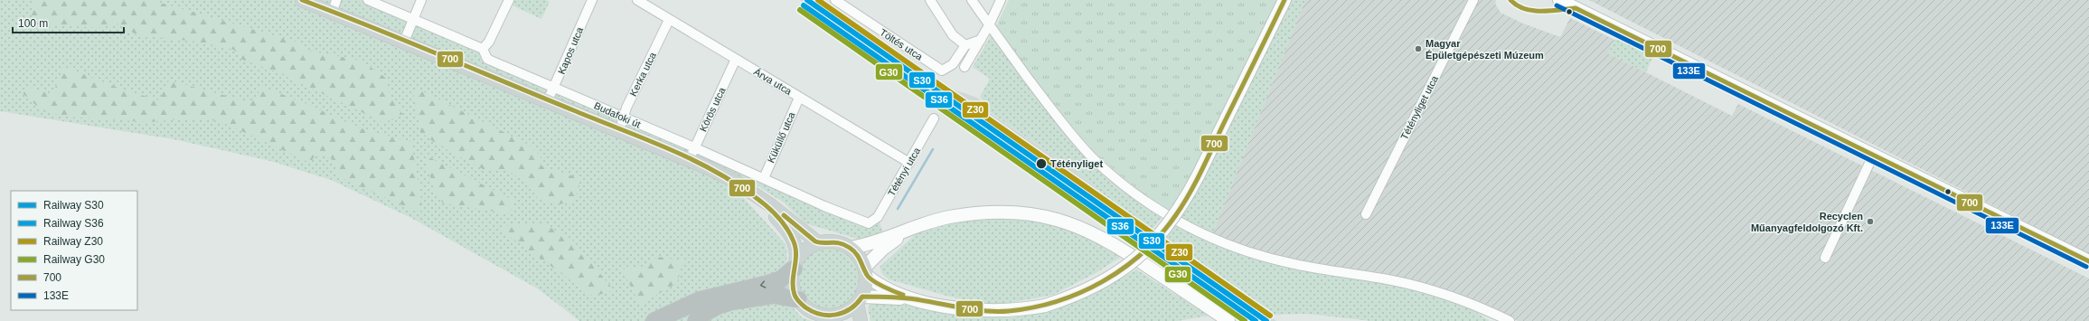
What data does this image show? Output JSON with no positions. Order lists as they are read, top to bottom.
{
  "streets": {
    "main road": ["Budafoki út"],
    "street": [
      "Töltés utca",
      "Kapos utca",
      "Kerka utca",
      "Árva utca",
      "Tétényliget utca",
      "Körös utca",
      "Küküllő utca",
      "Tétényi utca"
    ]
  },
  "crossings": [
    ["Kapos utca", "Budafoki út"],
    ["Kerka utca", "Árva utca"],
    ["Kerka utca", "Budafoki út"],
    ["Árva utca", "Körös utca"],
    ["Árva utca", "Küküllő utca"],
    ["Árva utca", "Tétényi utca"],
    ["Körös utca", "Budafoki út"],
    ["Budafoki út", "Küküllő utca"],
    ["Budafoki út", "Tétényi utca"]
  ],
  "places": ["Magyar Épületgépészeti Múzeum", "Tétényliget", "Recyclen Műanyagfeldolgozó Kft."],
  "lines": [
    "rail line S30",
    "rail line Z30",
    "transit line 700",
    "rail line S36",
    "transit line 133E",
    "rail line G30"
  ],
  "legend": [
    "Railway S30",
    "Railway S36",
    "Railway Z30",
    "Railway G30",
    "700",
    "133E"
  ],
  "scale_bar": "100 m"
}
